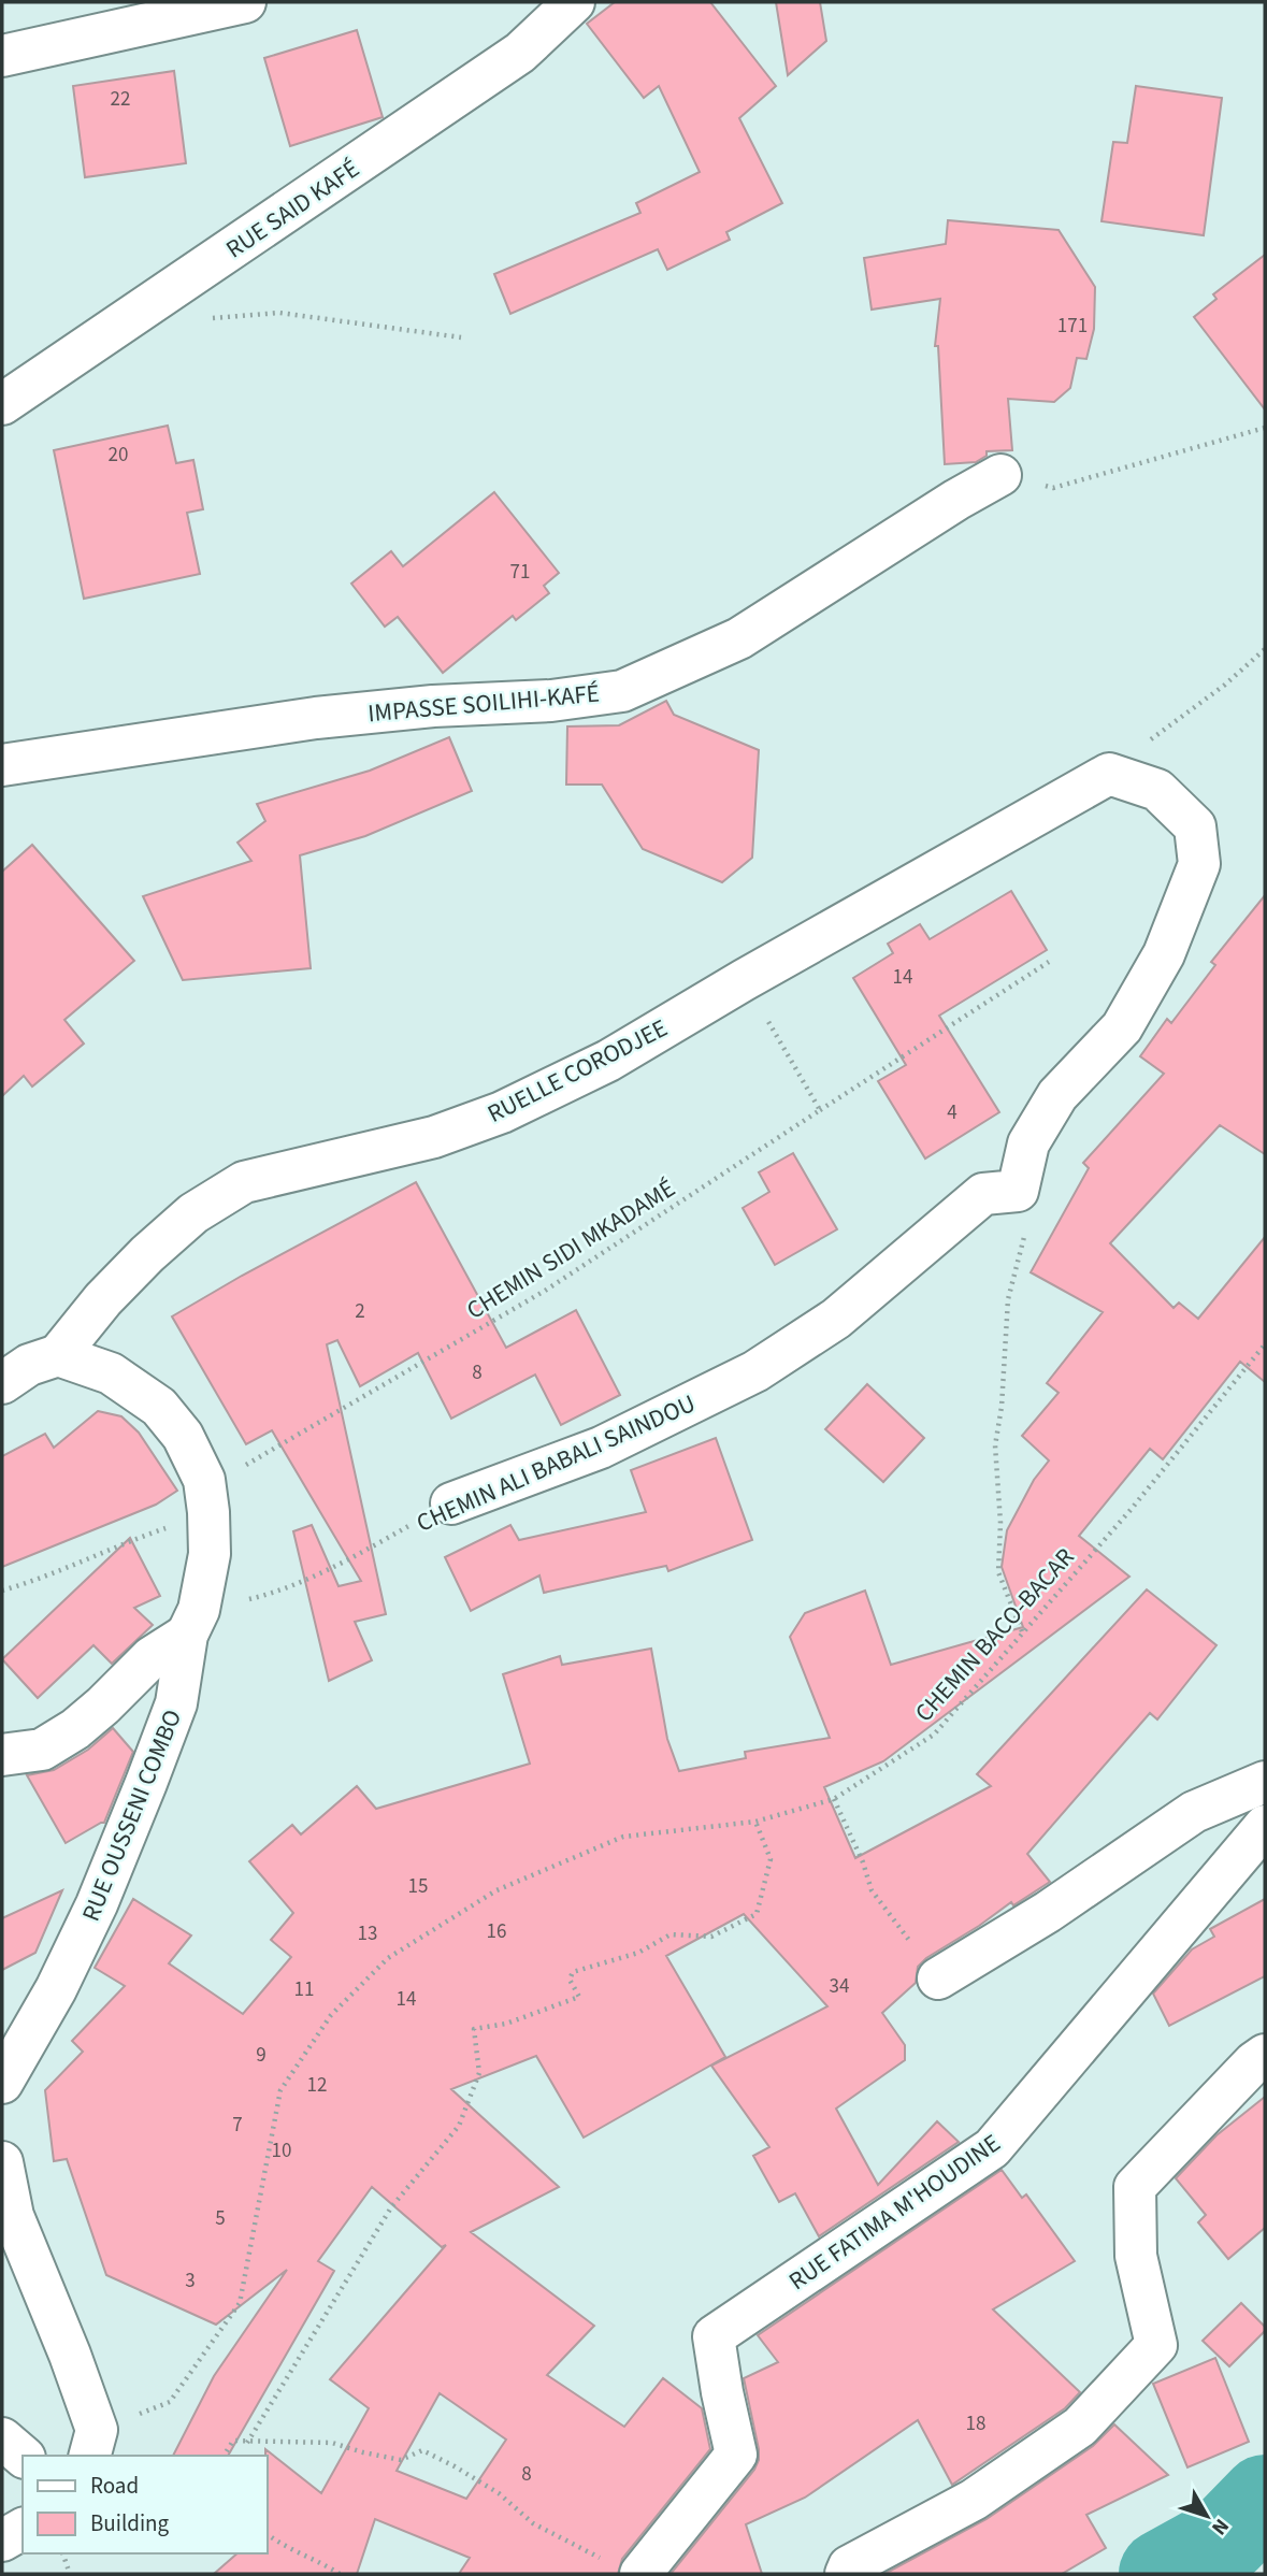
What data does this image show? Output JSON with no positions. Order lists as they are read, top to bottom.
{
  "streets": {
    "street": [
      "RUE SAID KAFÉ",
      "IMPASSE SOILIHI-KAFÉ",
      "RUELLE CORODJEE",
      "CHEMIN ALI BABALI SAINDOU",
      "RUE OUSSENI COMBO",
      "RUE FATIMA M'HOUDINE"
    ],
    "path": ["CHEMIN SIDI MKADAMÉ", "CHEMIN BACO-BACAR"]
  },
  "crossings": [
    ["RUELLE CORODJEE", "RUE OUSSENI COMBO"],
    ["CHEMIN SIDI MKADAMÉ", "RUE OUSSENI COMBO"],
    ["CHEMIN ALI BABALI SAINDOU", "RUE OUSSENI COMBO"]
  ],
  "house_numbers": [
    "22",
    "171",
    "20",
    "71",
    "14",
    "4",
    "2",
    "8",
    "15",
    "16",
    "13",
    "34",
    "11",
    "14",
    "9",
    "12",
    "7",
    "10",
    "5",
    "3",
    "18",
    "8"
  ],
  "legend": ["Road", "Building"],
  "north": "bottom right"
}
